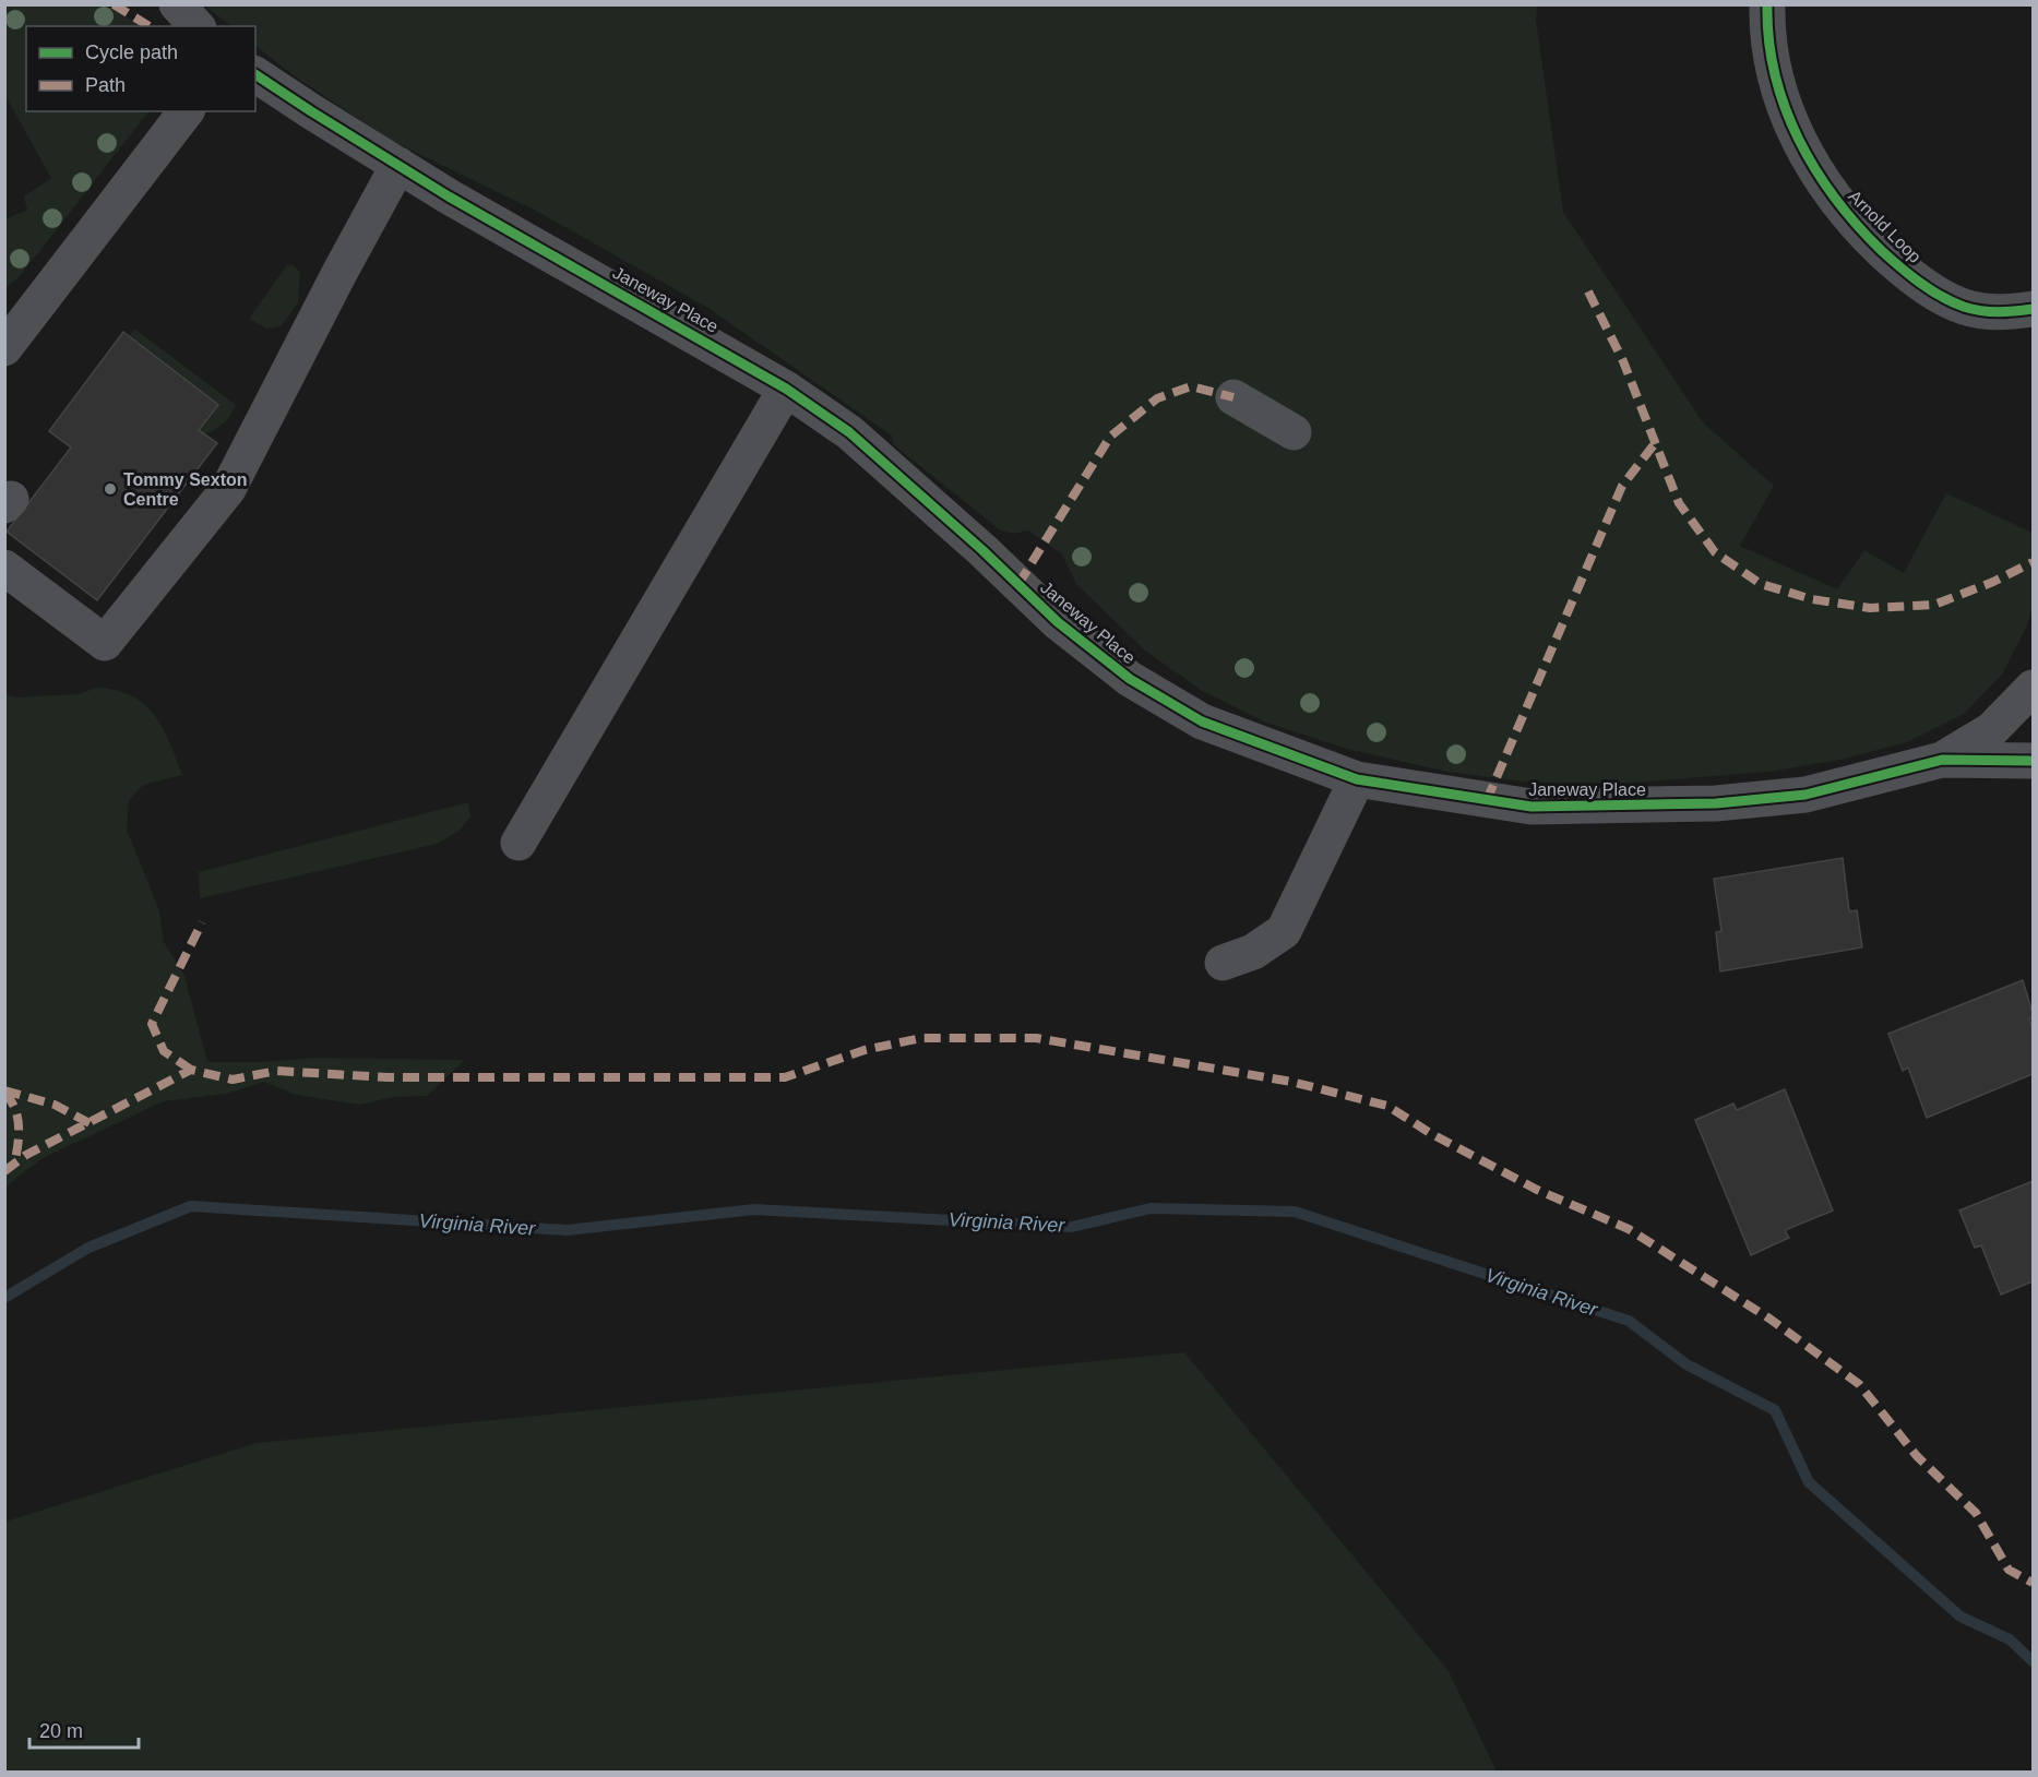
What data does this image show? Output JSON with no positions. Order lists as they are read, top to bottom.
{
  "streets": {
    "street": ["Arnold Loop", "Janeway Place"]
  },
  "water": ["Virginia River"],
  "places": ["Tommy Sexton Centre"],
  "legend": ["Cycle path", "Path"],
  "scale_bar": "20 m"
}
